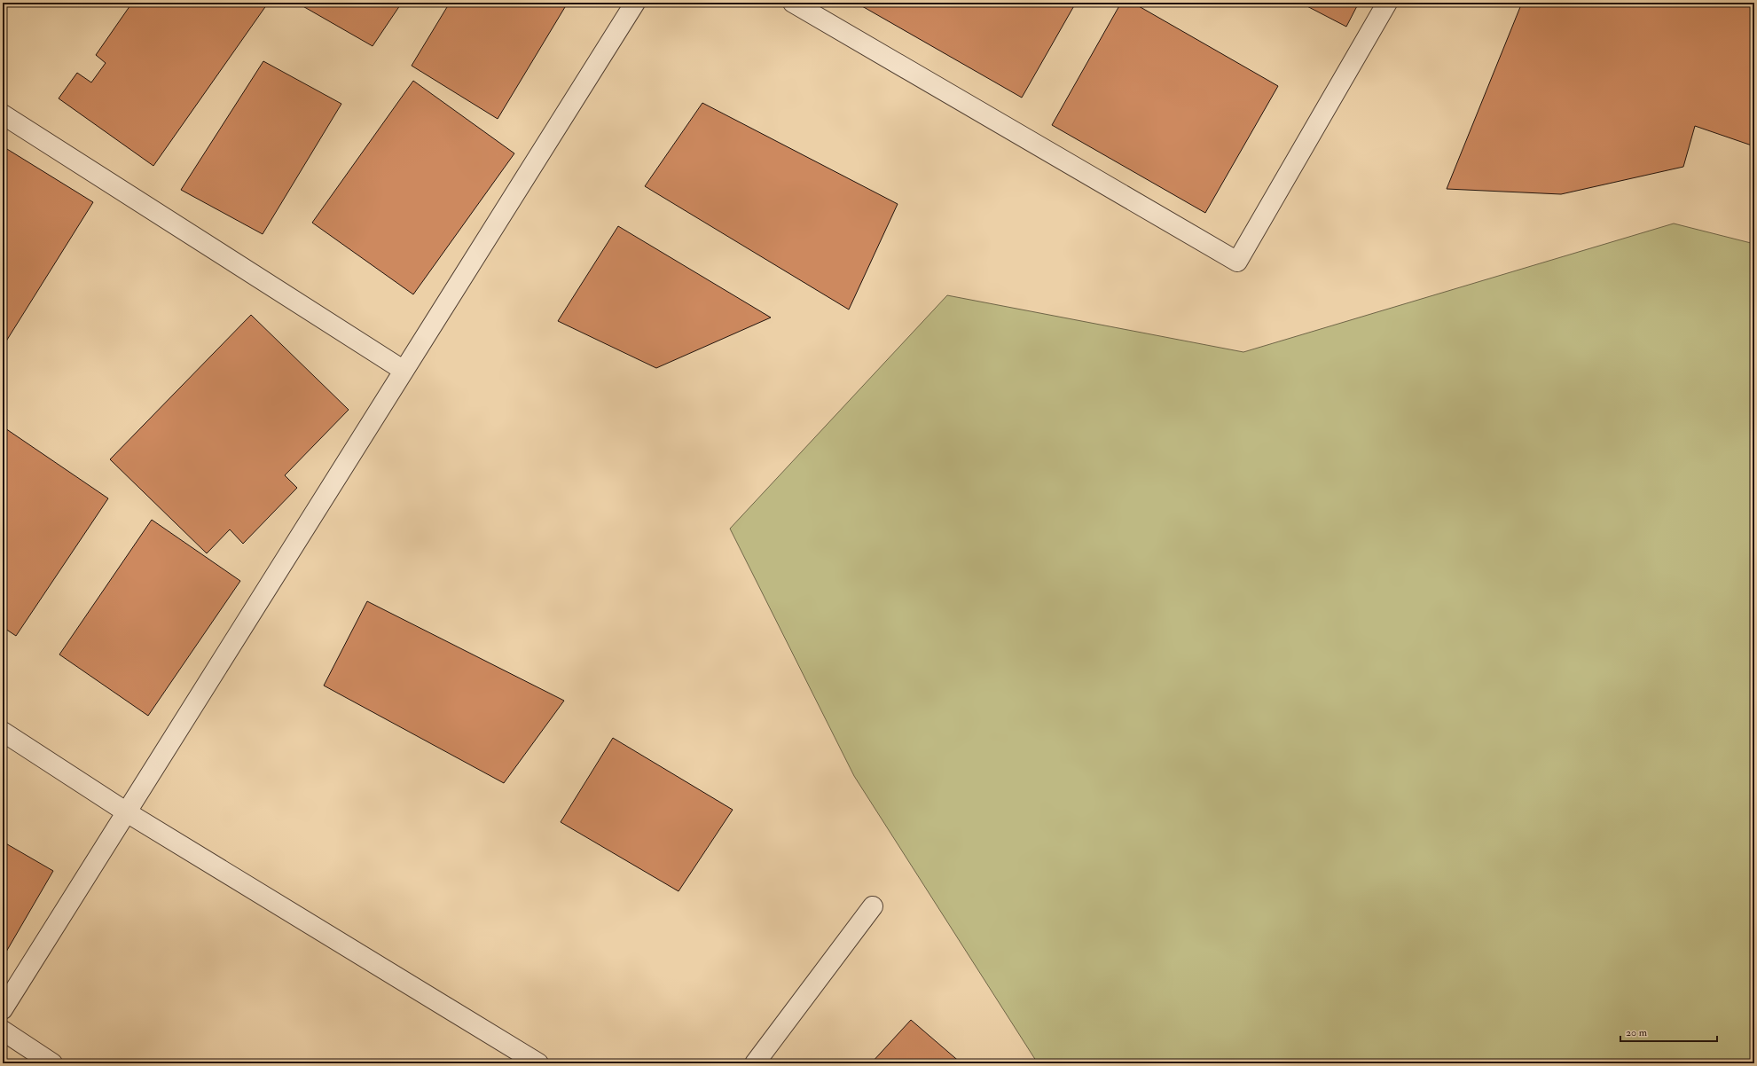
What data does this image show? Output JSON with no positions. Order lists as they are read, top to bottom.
{
  "scale_bar": "20 m"
}
